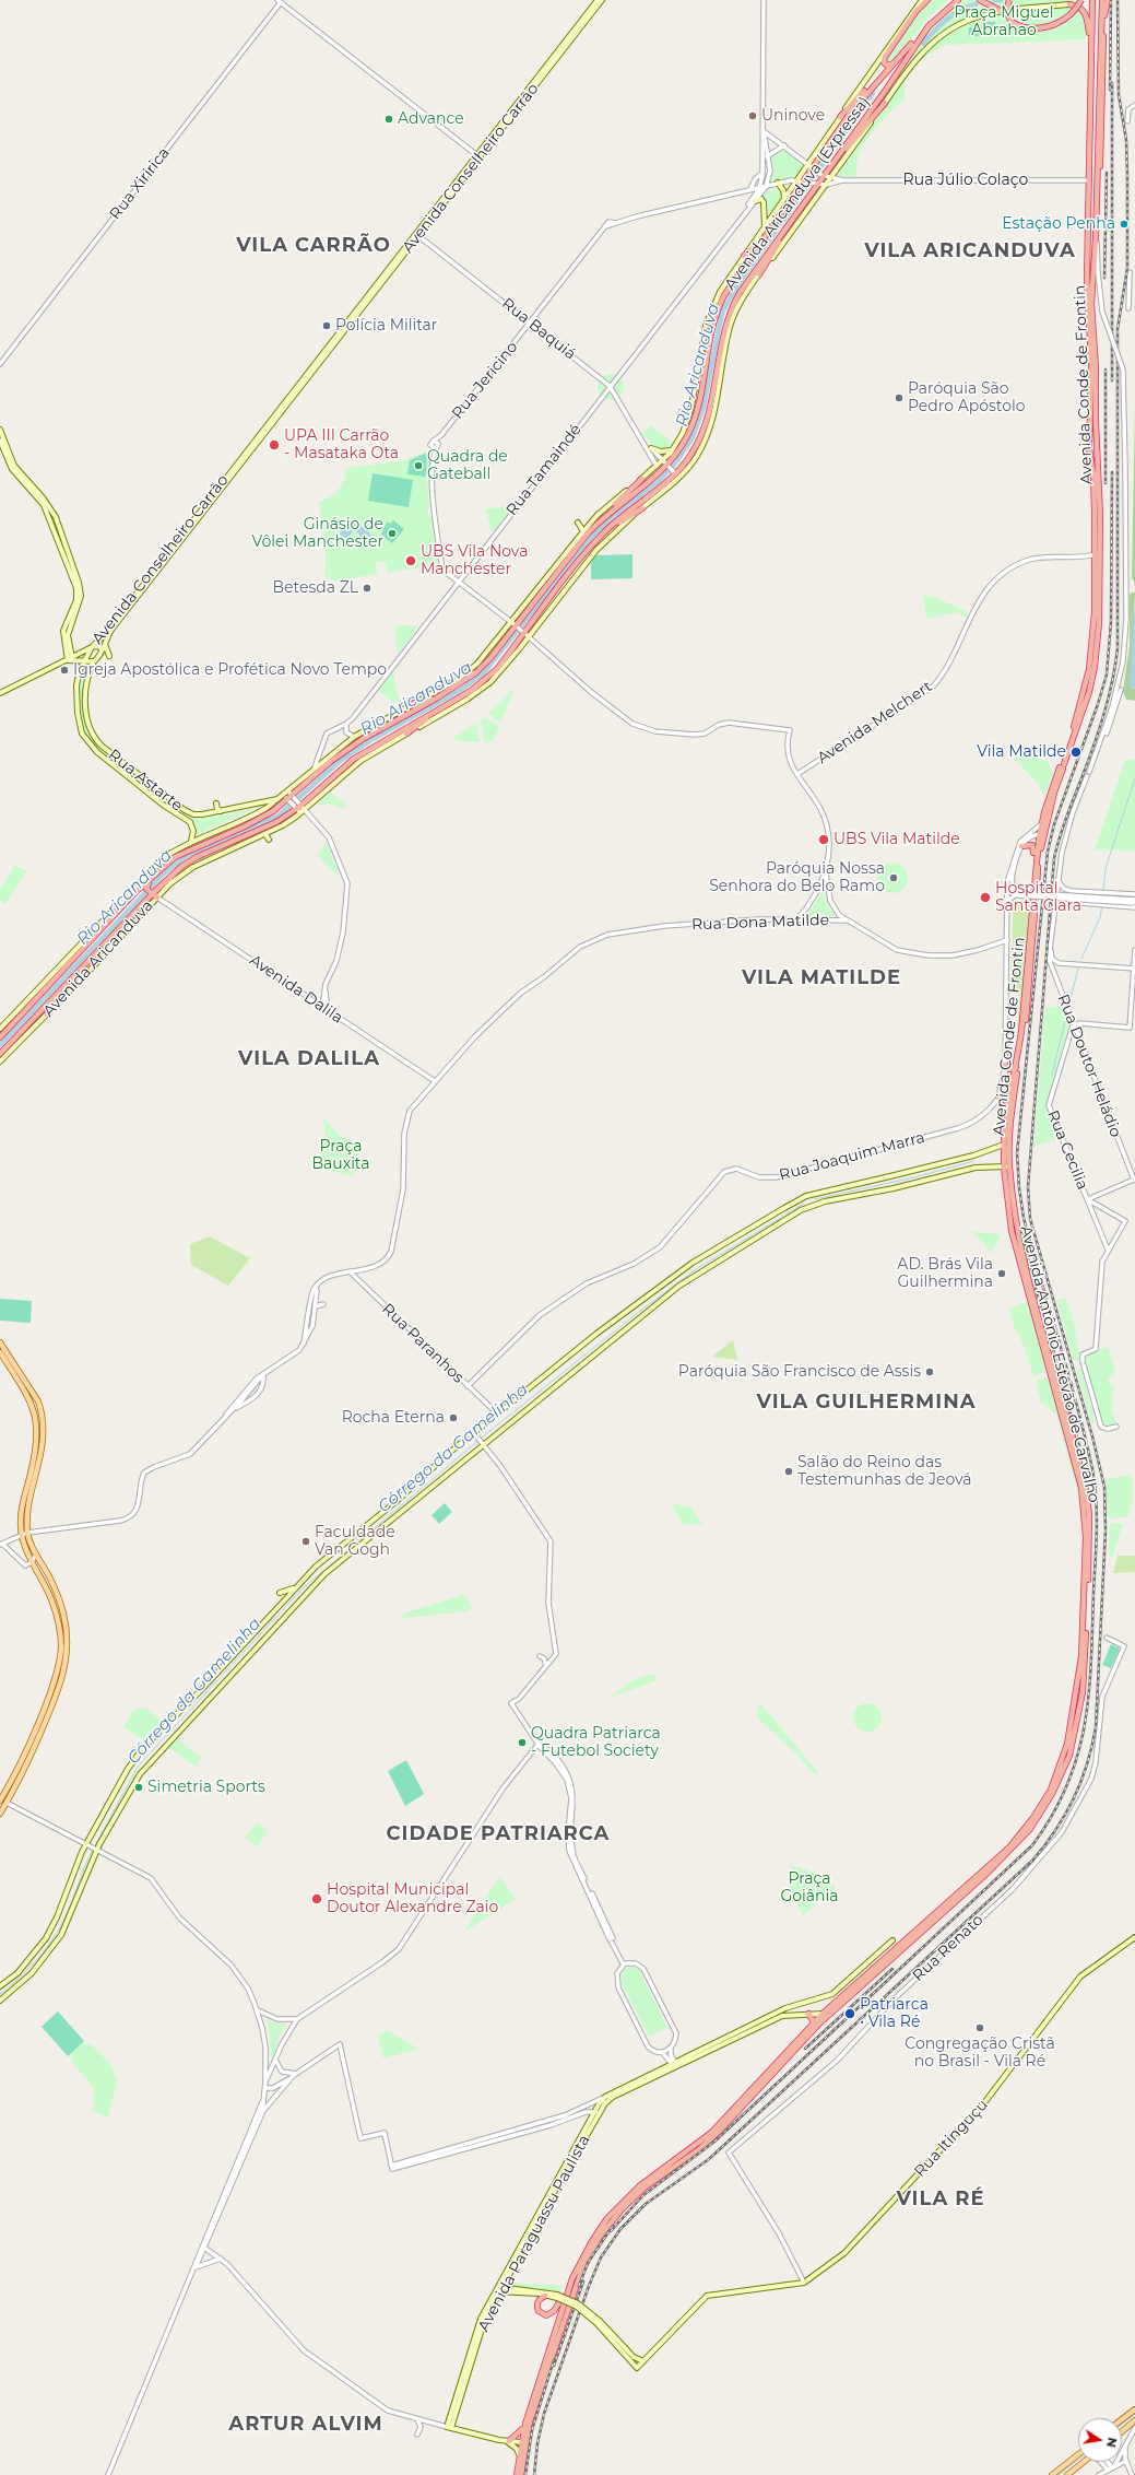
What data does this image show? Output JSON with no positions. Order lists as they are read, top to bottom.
{
  "streets": {
    "highway": ["Avenida Aricanduva (Expressa)", "Avenida Conde de Frontin", "Avenida Antônio Estêvão de Carvalho"],
    "main road": [
      "Avenida Conselheiro Carrão",
      "Rua Astarte",
      "Avenida Aricanduva",
      "Rua Itinguçu",
      "Avenida Paraguassu Paulista"
    ],
    "street": [
      "Rua Júlio Colaço",
      "Rua Xiririca",
      "Rua Baquiá",
      "Rua Jericino",
      "Rua Tamaindé",
      "Avenida Melchert",
      "Rua Dona Matilde",
      "Avenida Dalila",
      "Rua Doutor Heládio",
      "Rua Cecilia",
      "Rua Joaquim Marra",
      "Rua Paranhos",
      "Rua Renato"
    ]
  },
  "crossings": [
    ["Avenida Conselheiro Carrão", "Rua Baquiá"],
    ["Avenida Conselheiro Carrão", "Rua Astarte"],
    ["Rua Júlio Colaço", "Avenida Aricanduva (Expressa)"],
    ["Rua Júlio Colaço", "Rua Jericino"],
    ["Rua Júlio Colaço", "Avenida Conde de Frontin"],
    ["Rua Júlio Colaço", "Rua Tamaindé"],
    ["Rua Júlio Colaço", "Avenida Aricanduva"],
    ["Avenida Aricanduva (Expressa)", "Rua Baquiá"],
    ["Avenida Aricanduva (Expressa)", "Avenida Aricanduva"],
    ["Avenida Aricanduva (Expressa)", "Avenida Dalila"],
    ["Rua Baquiá", "Rua Jericino"],
    ["Rua Baquiá", "Rua Tamaindé"],
    ["Rua Baquiá", "Avenida Aricanduva"],
    ["Avenida Conde de Frontin", "Avenida Melchert"],
    ["Avenida Conde de Frontin", "Avenida Antônio Estêvão de Carvalho"],
    ["Rua Astarte", "Avenida Aricanduva"],
    ["Rua Dona Matilde", "Avenida Dalila"],
    ["Rua Dona Matilde", "Rua Joaquim Marra"],
    ["Rua Dona Matilde", "Rua Paranhos"],
    ["Avenida Aricanduva", "Avenida Dalila"],
    ["Rua Doutor Heládio", "Rua Cecilia"],
    ["Rua Joaquim Marra", "Rua Paranhos"],
    ["Rua Renato", "Rua Itinguçu"]
  ],
  "districts": [
    "VILA CARRÃO",
    "VILA ARICANDUVA",
    "VILA MATILDE",
    "VILA DALILA",
    "VILA GUILHERMINA",
    "CIDADE PATRIARCA",
    "VILA RÉ",
    "ARTUR ALVIM"
  ],
  "water": ["Rio Aricanduva", "Córrego da Gamelinha"],
  "parks": ["Praça Miguel Abrahao", "Praça Bauxita", "Praça Goiânia"],
  "places": [
    "Uninove",
    "Advance",
    "Estação Penha",
    "Polícia Militar",
    "Paróquia São Pedro Apóstolo",
    "UPA III Carrão - Masataka Ota",
    "Quadra de Gateball",
    "Ginásio de Vôlei Manchester",
    "UBS Vila Nova Manchester",
    "Betesda ZL",
    "Igreja Apostólica e Profética Novo Tempo",
    "Vila Matilde",
    "UBS Vila Matilde",
    "Paróquia Nossa Senhora do Belo Ramo",
    "Hospital Santa Clara",
    "AD. Brás Vila Guilhermina",
    "Paróquia São Francisco de Assis",
    "Rocha Eterna",
    "Salão do Reino das Testemunhas de Jeová",
    "Faculdade Van Gogh",
    "Quadra Patriarca - Futebol Society",
    "Simetria Sports",
    "Hospital Municipal Doutor Alexandre Zaio",
    "Patriarca • Vila Ré",
    "Congregação Cristã no Brasil - Vila Ré"
  ],
  "north": "right"
}
